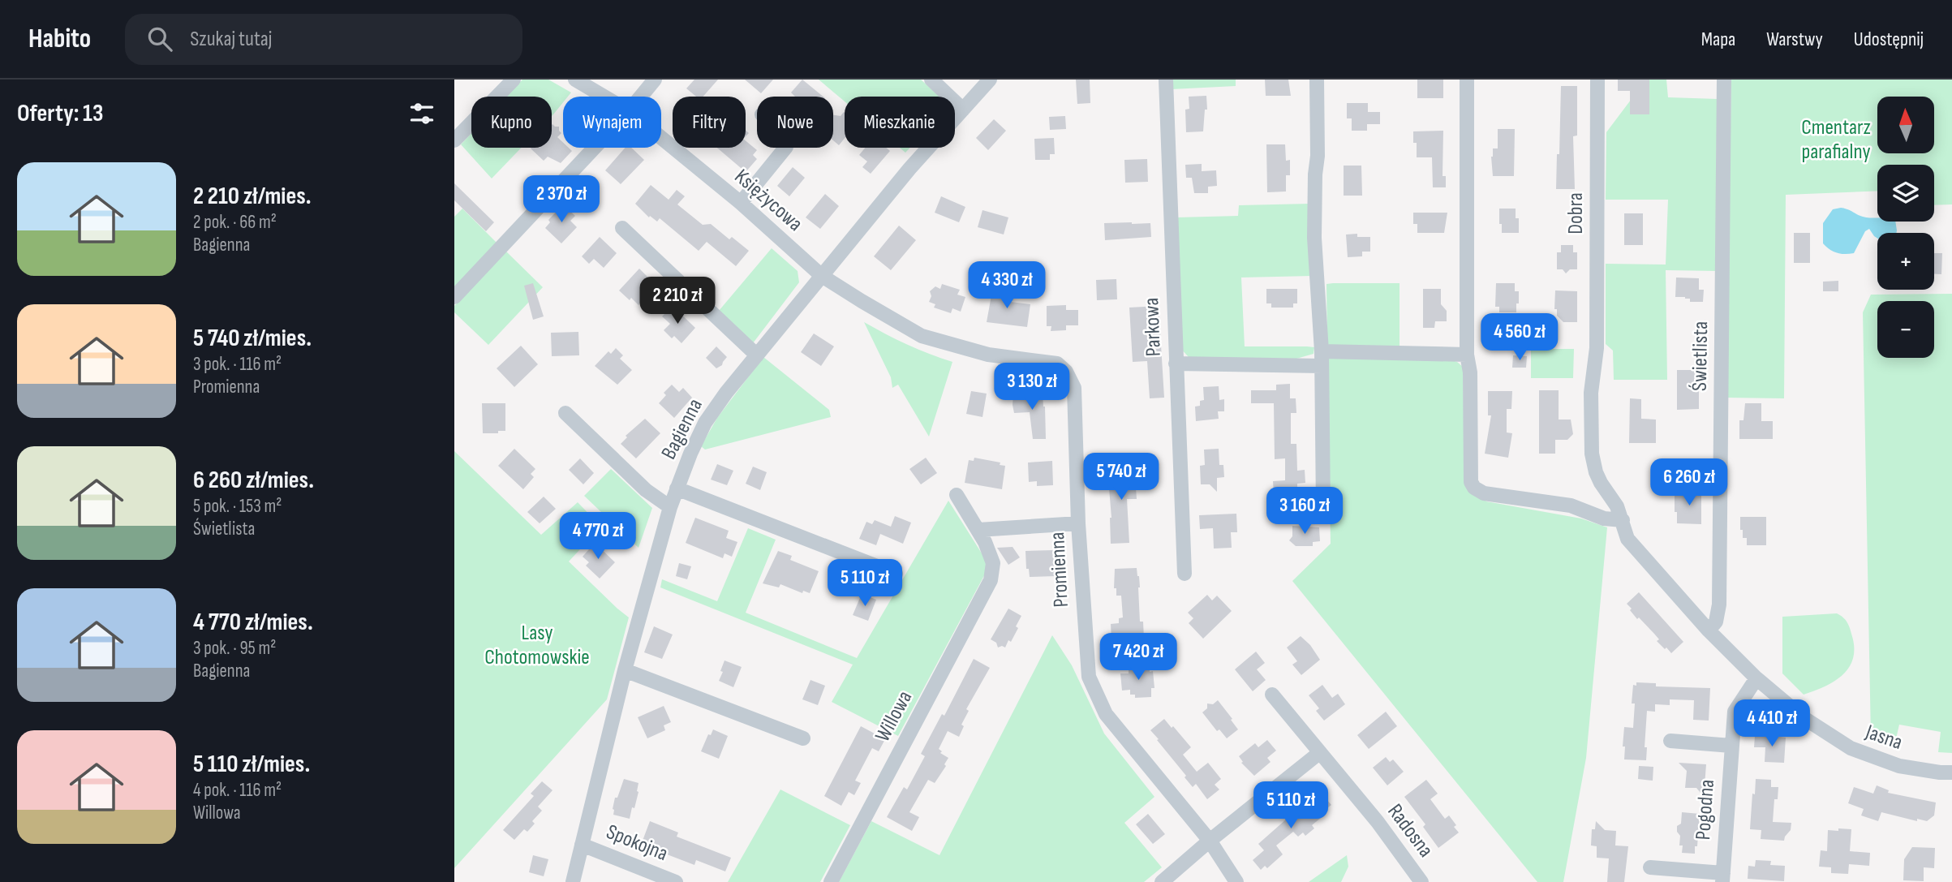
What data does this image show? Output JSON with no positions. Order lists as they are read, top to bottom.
{
  "streets": {
    "street": [
      "Księżycowa",
      "Dobra",
      "Parkowa",
      "Świetlista",
      "Bagienna",
      "Promienna",
      "Willowa",
      "Jasna",
      "Pogodna",
      "Radosna",
      "Spokojna"
    ]
  },
  "crossings": [
    ["Księżycowa", "Bagienna"],
    ["Księżycowa", "Promienna"],
    ["Dobra", "Jasna"],
    ["Świetlista", "Jasna"],
    ["Bagienna", "Promienna"],
    ["Bagienna", "Spokojna"],
    ["Jasna", "Pogodna"]
  ],
  "parks": ["Cmentarz parafialny", "Lasy Chotomowskie"],
  "north": "top",
  "page": {
    "header": "Habito",
    "search": "Szukaj tutaj",
    "nav": ["Mapa", "Warstwy", "Udostępnij"],
    "heading": "Oferty: 13",
    "map_buttons": ["+", "−"],
    "chip": [
      "Kupno",
      "Wynajem",
      "Filtry",
      "Nowe",
      "Mieszkanie"
    ],
    "list": [
      {
        "name": "2 210 zł/mies.",
        "note": "2 pok. · 66 m² · Bagienna"
      },
      {
        "name": "5 740 zł/mies.",
        "note": "3 pok. · 116 m² · Promienna"
      },
      {
        "name": "6 260 zł/mies.",
        "note": "5 pok. · 153 m² · Świetlista"
      },
      {
        "name": "4 770 zł/mies.",
        "note": "3 pok. · 95 m² · Bagienna"
      },
      {
        "name": "5 110 zł/mies.",
        "note": "4 pok. · 116 m² · Willowa"
      }
    ],
    "price": [
      "2 370 zł",
      "4 330 zł",
      "2 210 zł",
      "4 560 zł",
      "3 130 zł",
      "5 740 zł",
      "6 260 zł",
      "3 160 zł",
      "4 770 zł",
      "5 110 zł",
      "7 420 zł",
      "4 410 zł",
      "5 110 zł"
    ]
  }
}
